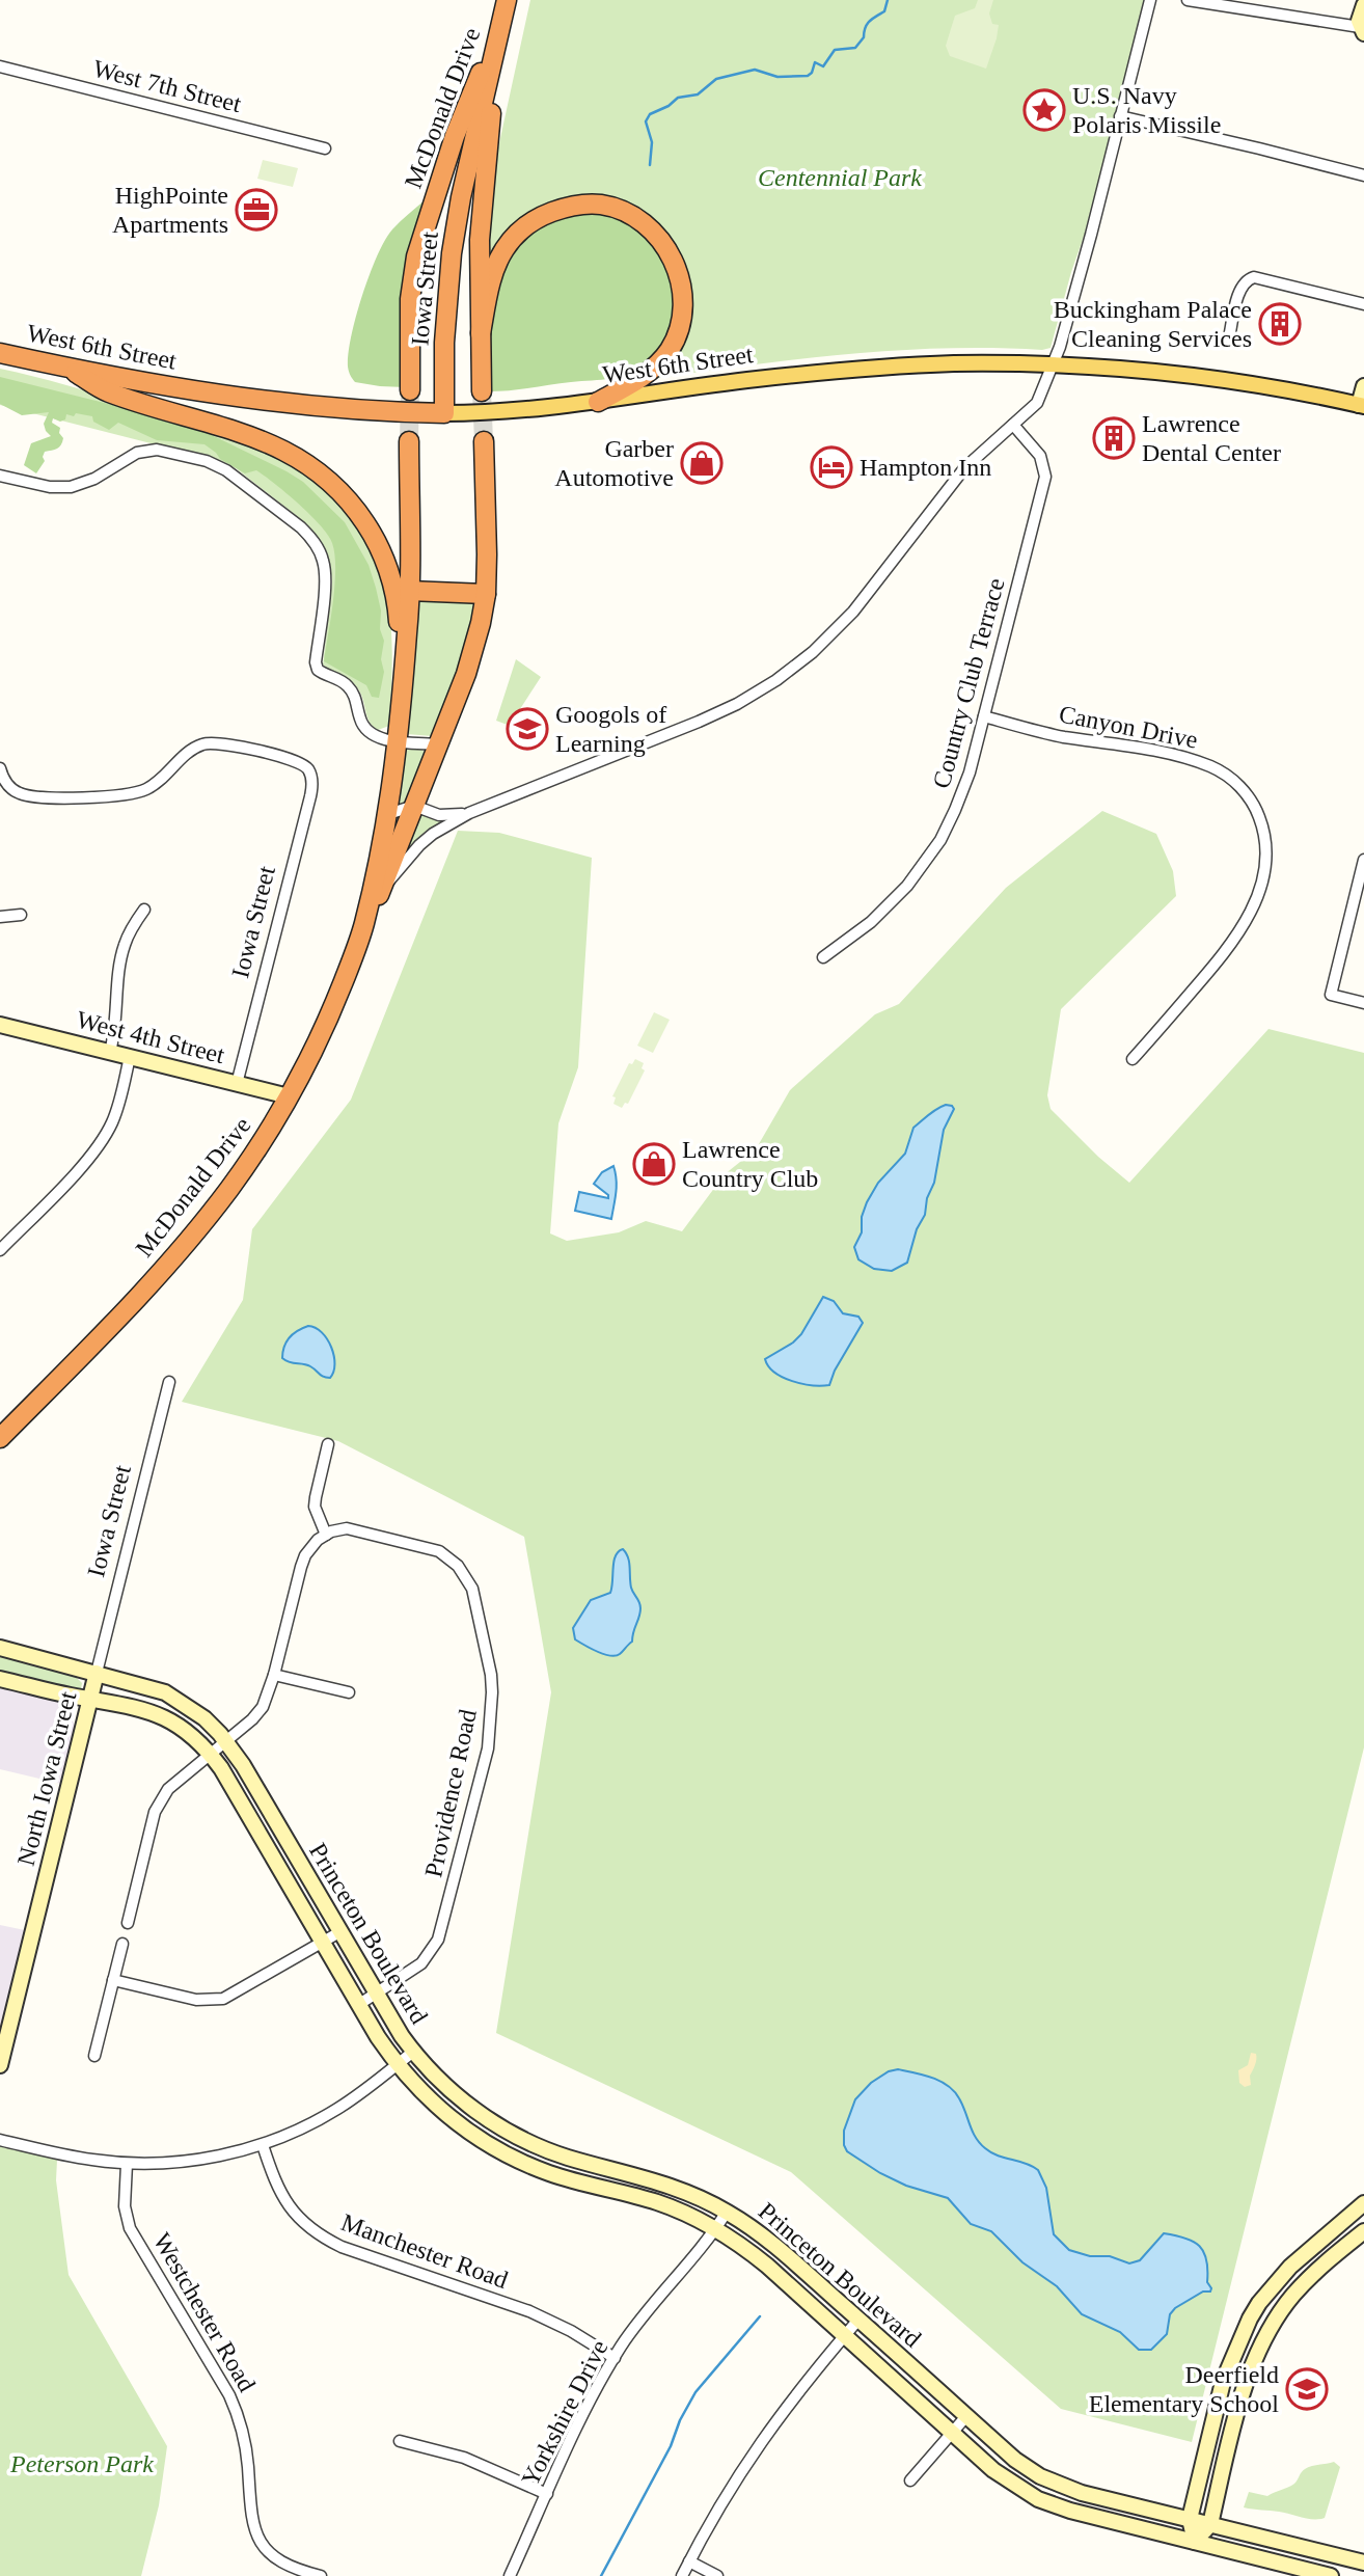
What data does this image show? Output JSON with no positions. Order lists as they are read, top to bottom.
{
  "streets": {
    "highway": ["McDonald Drive", "Iowa Street", "West 6th Street"],
    "street": [
      "West 7th Street",
      "Country Club Terrace",
      "Canyon Drive",
      "West 4th Street",
      "North Iowa Street",
      "Providence Road",
      "Princeton Boulevard",
      "Manchester Road",
      "Westchester Road",
      "Yorkshire Drive"
    ]
  },
  "crossings": [
    ["McDonald Drive", "Iowa Street"],
    ["McDonald Drive", "West 4th Street"],
    ["Iowa Street", "West 6th Street"],
    ["Iowa Street", "West 4th Street"],
    ["Iowa Street", "North Iowa Street"],
    ["Iowa Street", "Princeton Boulevard"],
    ["Country Club Terrace", "Canyon Drive"],
    ["North Iowa Street", "Princeton Boulevard"],
    ["Providence Road", "Princeton Boulevard"],
    ["Princeton Boulevard", "Yorkshire Drive"],
    ["Manchester Road", "Yorkshire Drive"]
  ],
  "parks": ["Centennial Park", "Peterson Park"],
  "places": {
    "place": ["U.S. Navy Polaris Missile"],
    "office": ["HighPointe Apartments"],
    "building": ["Buckingham Palace Cleaning Services", "Lawrence Dental Center"],
    "shop": ["Garber Automotive", "Lawrence Country Club"],
    "hotel": ["Hampton Inn"],
    "school or university": ["Googols of Learning", "Deerfield Elementary School"]
  }
}
